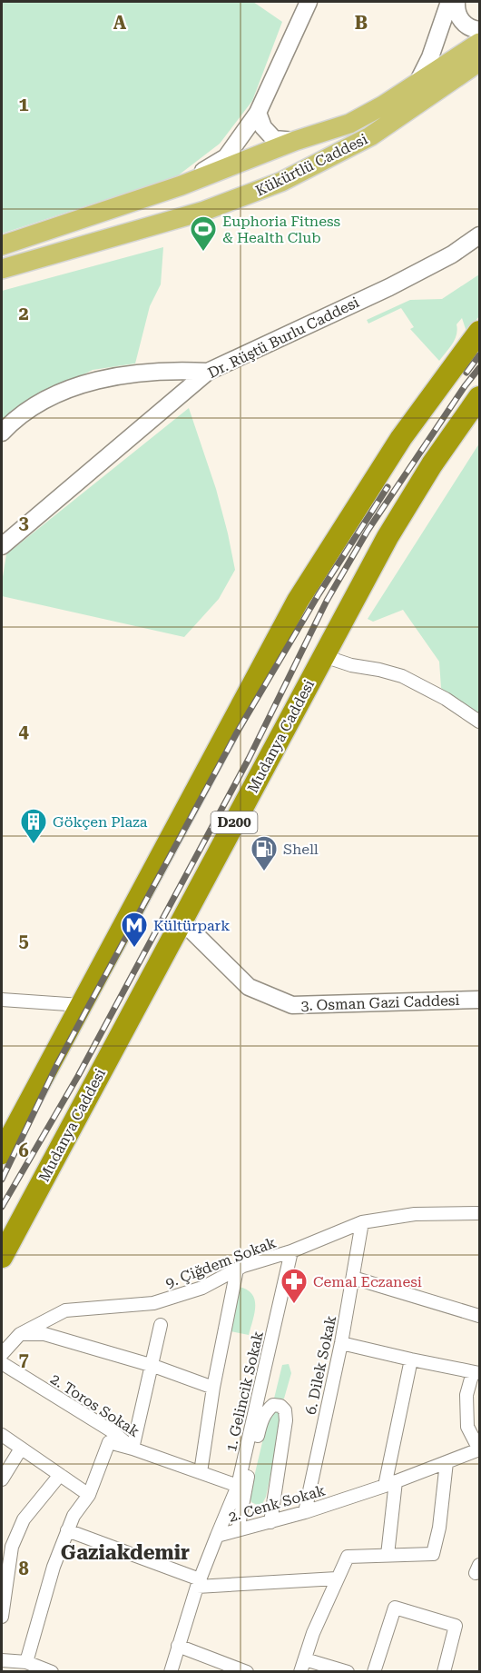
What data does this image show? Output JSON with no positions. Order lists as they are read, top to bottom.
{
  "streets": {
    "highway": ["Mudanya Caddesi", "D200"],
    "main road": ["Kükürtlü Caddesi"],
    "street": [
      "Dr. Rüştü Burlu Caddesi",
      "3. Osman Gazi Caddesi",
      "9. Çiğdem Sokak",
      "6. Dilek Sokak",
      "1. Gelincik Sokak",
      "2. Toros Sokak",
      "2. Cenk Sokak"
    ]
  },
  "crossings": [
    ["Mudanya Caddesi", "3. Osman Gazi Caddesi"],
    ["9. Çiğdem Sokak", "6. Dilek Sokak"],
    ["9. Çiğdem Sokak", "1. Gelincik Sokak"],
    ["6. Dilek Sokak", "2. Cenk Sokak"],
    ["1. Gelincik Sokak", "2. Toros Sokak"],
    ["1. Gelincik Sokak", "2. Cenk Sokak"]
  ],
  "districts": ["Gaziakdemir"],
  "places": {
    "sports": ["Euphoria Fitness & Health Club"],
    "building": ["Gökçen Plaza"],
    "fuel station": ["Shell"],
    "metro station": ["Kültürpark"],
    "pharmacy": ["Cemal Eczanesi"]
  },
  "grid": {
    "columns": ["A", "B"],
    "rows": [
      "1",
      "2",
      "3",
      "4",
      "5",
      "6",
      "7",
      "8"
    ]
  }
}
